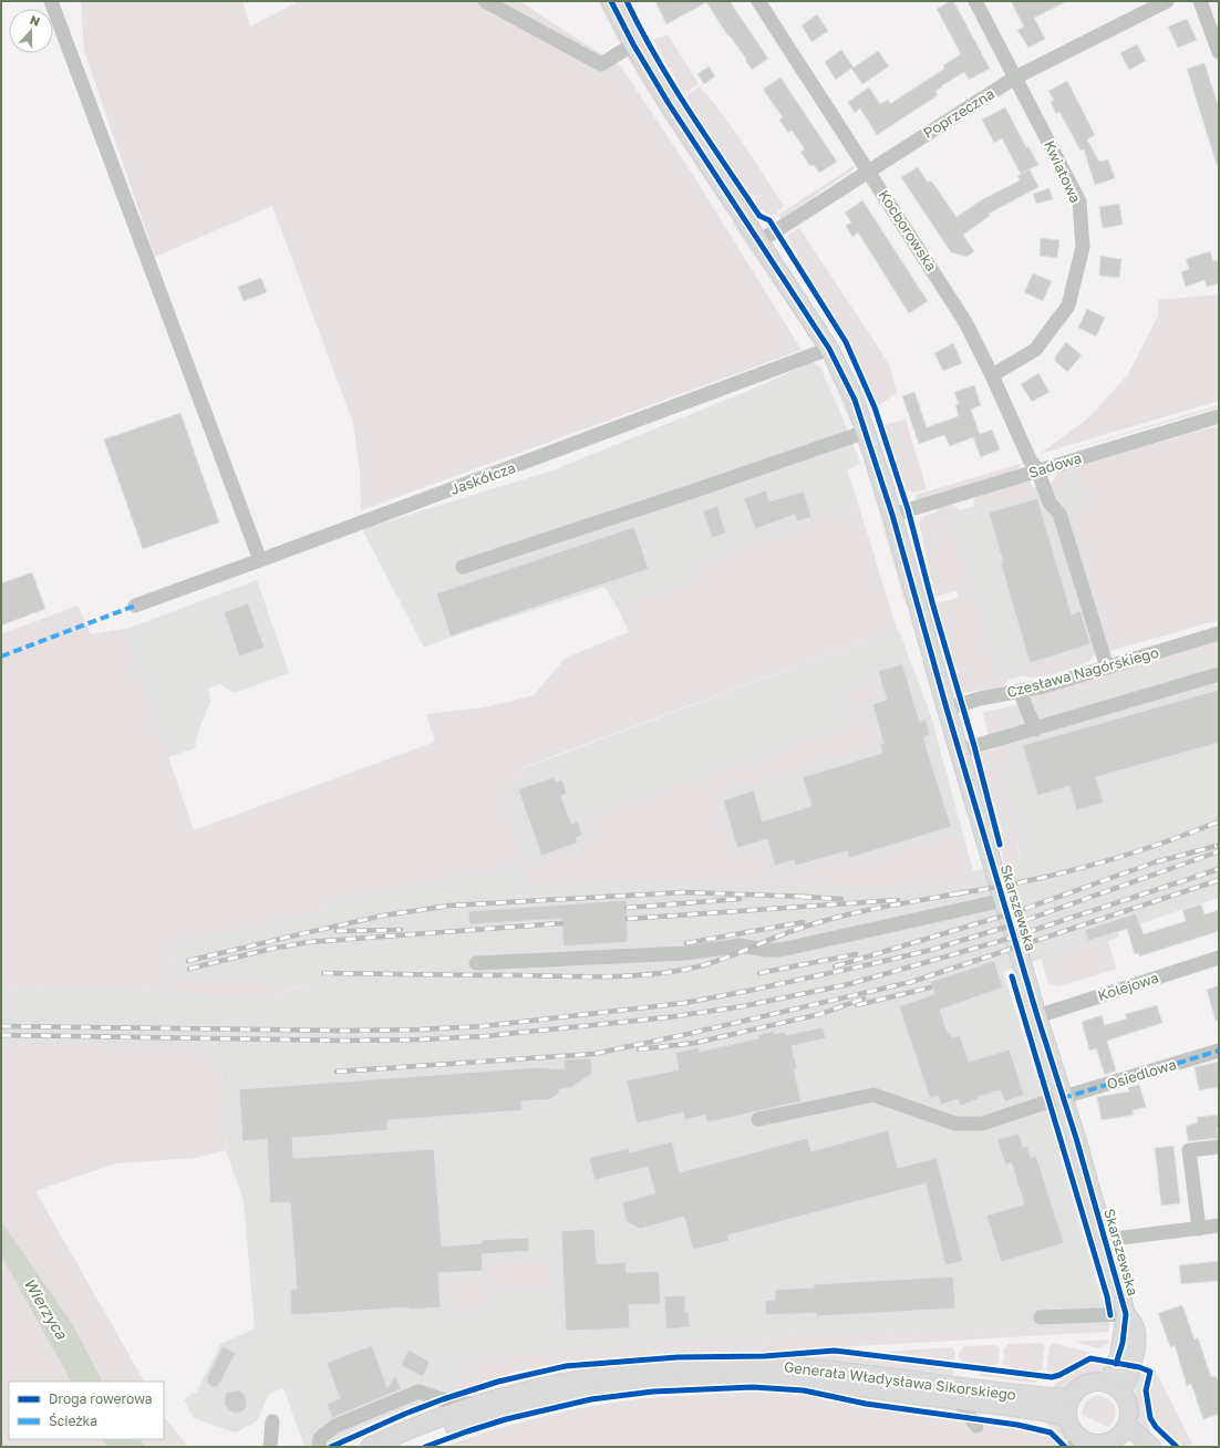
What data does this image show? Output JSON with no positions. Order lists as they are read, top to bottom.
{
  "streets": {
    "main road": ["Skarszewska", "Generała Władysława Sikorskiego"],
    "street": [
      "Poprzeczna",
      "Kwiatowa",
      "Kocborowska",
      "Sadowa",
      "Jaskółcza",
      "Czesława Nagórskiego",
      "Kolejowa",
      "Osiedlowa"
    ]
  },
  "crossings": [
    ["Poprzeczna", "Kwiatowa"],
    ["Poprzeczna", "Kocborowska"],
    ["Poprzeczna", "Skarszewska"],
    ["Kwiatowa", "Kocborowska"],
    ["Kocborowska", "Sadowa"],
    ["Kocborowska", "Czesława Nagórskiego"],
    ["Sadowa", "Skarszewska"],
    ["Jaskółcza", "Skarszewska"],
    ["Czesława Nagórskiego", "Skarszewska"],
    ["Skarszewska", "Kolejowa"],
    ["Skarszewska", "Osiedlowa"],
    ["Skarszewska", "Generała Władysława Sikorskiego"]
  ],
  "water": ["Wierzyca"],
  "legend": ["Droga rowerowa", "Ścieżka"],
  "north": "top"
}
